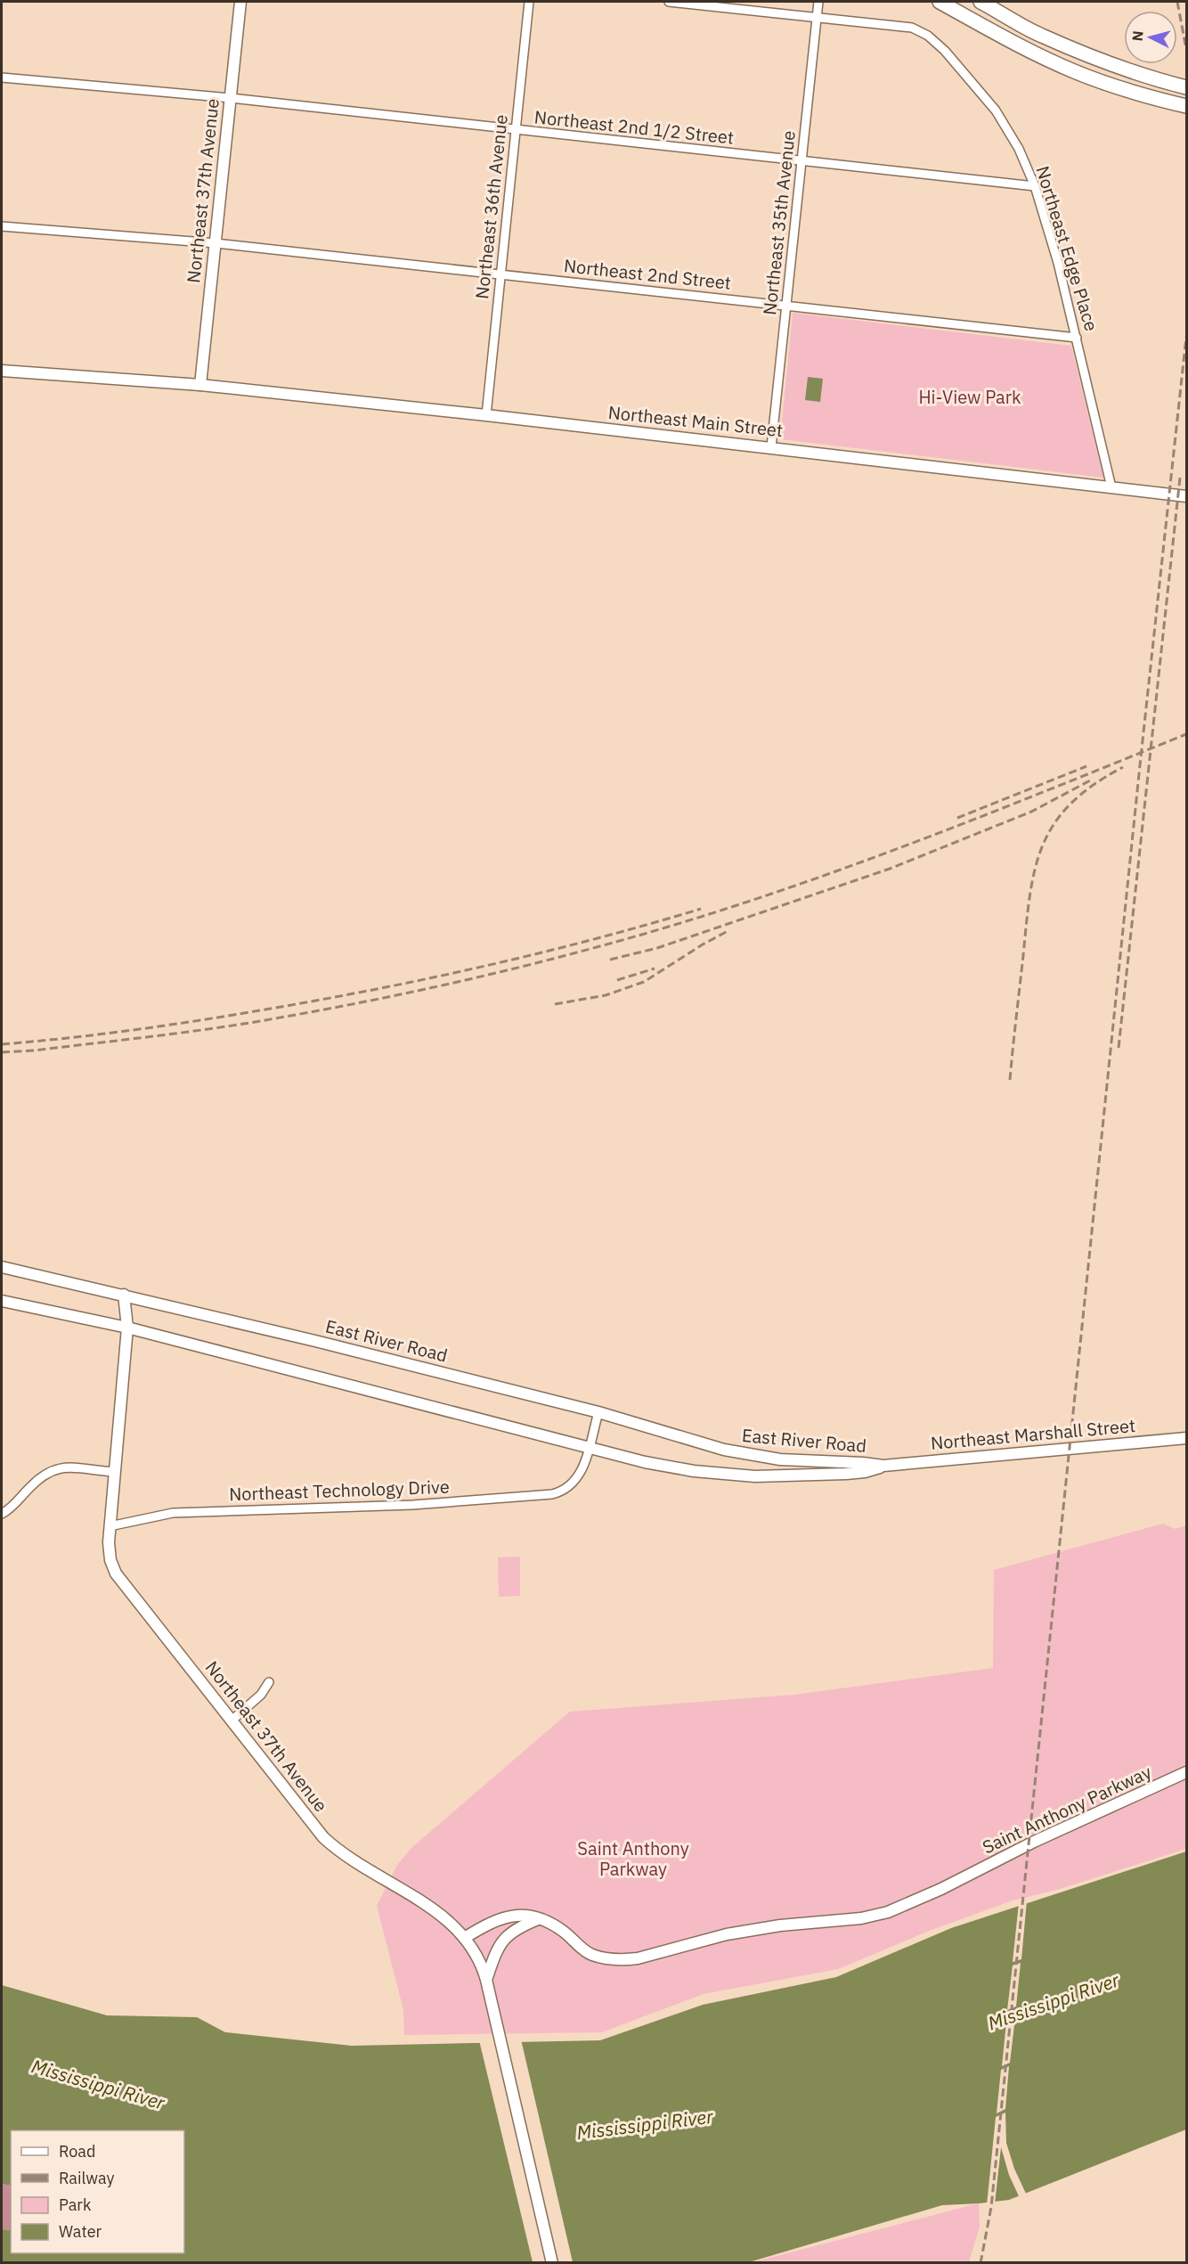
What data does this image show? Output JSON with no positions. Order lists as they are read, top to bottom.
{
  "streets": {
    "street": [
      "Northeast 2nd 1/2 Street",
      "Northeast 37th Avenue",
      "Northeast 36th Avenue",
      "Northeast 35th Avenue",
      "Northeast Edge Place",
      "Northeast 2nd Street",
      "Northeast Main Street",
      "East River Road",
      "Northeast Marshall Street",
      "Northeast Technology Drive",
      "Saint Anthony Parkway"
    ]
  },
  "crossings": [
    ["Northeast 2nd 1/2 Street", "Northeast 37th Avenue"],
    ["Northeast 2nd 1/2 Street", "Northeast 36th Avenue"],
    ["Northeast 2nd 1/2 Street", "Northeast 35th Avenue"],
    ["Northeast 2nd 1/2 Street", "Northeast Edge Place"],
    ["Northeast 37th Avenue", "Northeast 2nd Street"],
    ["Northeast 37th Avenue", "Northeast Main Street"],
    ["Northeast 37th Avenue", "East River Road"],
    ["Northeast 37th Avenue", "Northeast Technology Drive"],
    ["Northeast 37th Avenue", "Saint Anthony Parkway"],
    ["Northeast 36th Avenue", "Northeast 2nd Street"],
    ["Northeast 36th Avenue", "Northeast Main Street"],
    ["Northeast 35th Avenue", "Northeast Edge Place"],
    ["Northeast 35th Avenue", "Northeast 2nd Street"],
    ["Northeast 35th Avenue", "Northeast Main Street"],
    ["Northeast Edge Place", "Northeast 2nd Street"],
    ["Northeast Edge Place", "Northeast Main Street"],
    ["East River Road", "Northeast Marshall Street"],
    ["East River Road", "Northeast Technology Drive"]
  ],
  "water": ["Mississippi River"],
  "parks": ["Hi-View Park", "Saint Anthony Parkway"],
  "legend": [
    "Road",
    "Railway",
    "Park",
    "Water"
  ],
  "north": "left"
}
